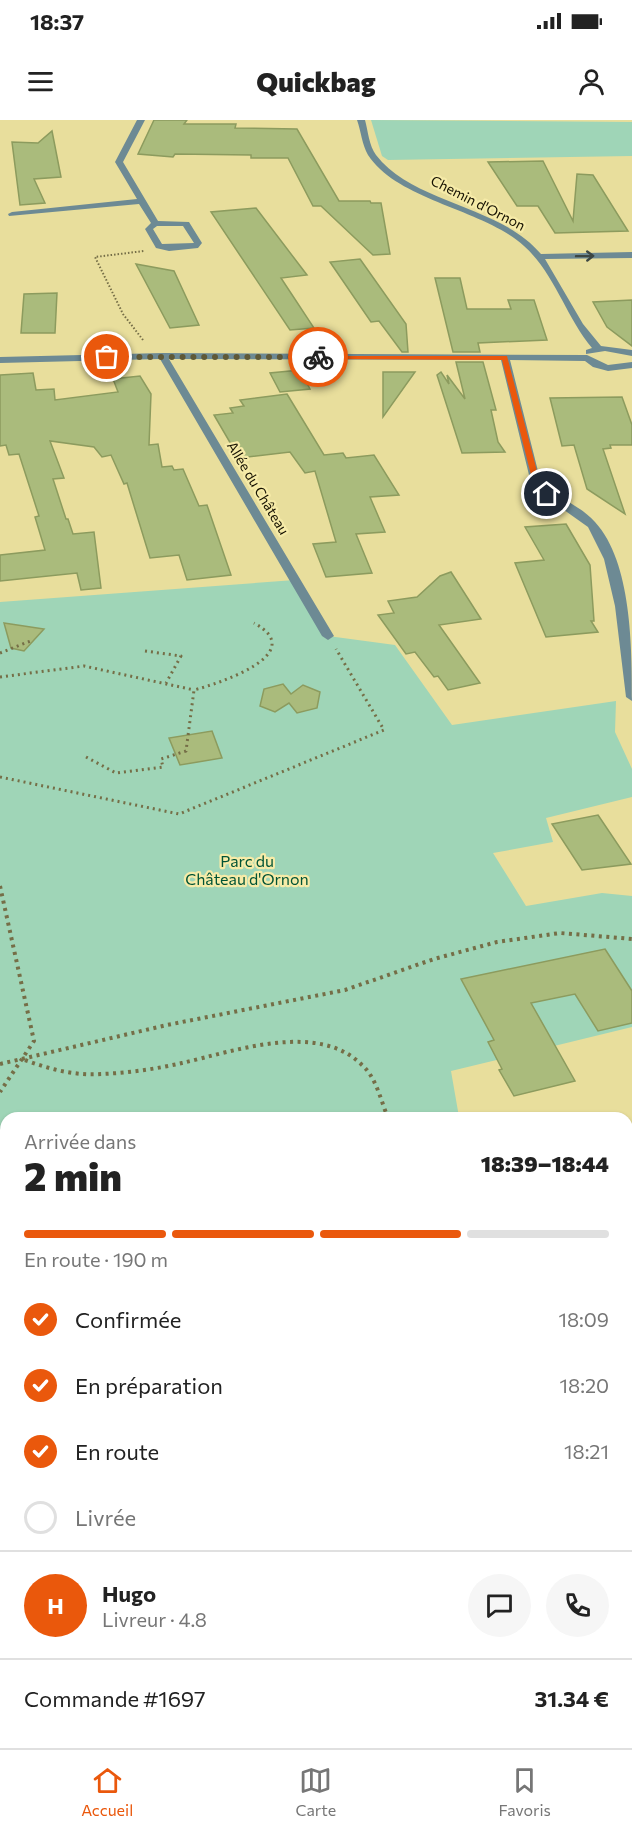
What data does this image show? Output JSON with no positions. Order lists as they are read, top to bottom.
{
  "streets": {
    "street": ["Chemin d'Ornon", "Allée du Château"]
  },
  "parks": ["Parc du Château d'Ornon"],
  "page": {
    "status": "18:37",
    "header": "Quickbag",
    "heading": ["2 min", "Arrivée dans", "18:39–18:44"],
    "panel": [
      "Hugo",
      "Livreur · 4.8",
      "Commande #1697",
      "31.34 €"
    ],
    "bar": "En route · 190 m",
    "list": [
      ["Confirmée", "18:09"],
      ["En préparation", "18:20"],
      ["En route", "18:21"],
      "Livrée"
    ],
    "round": "H",
    "tabs": ["Accueil", "Carte", "Favoris"]
  }
}
